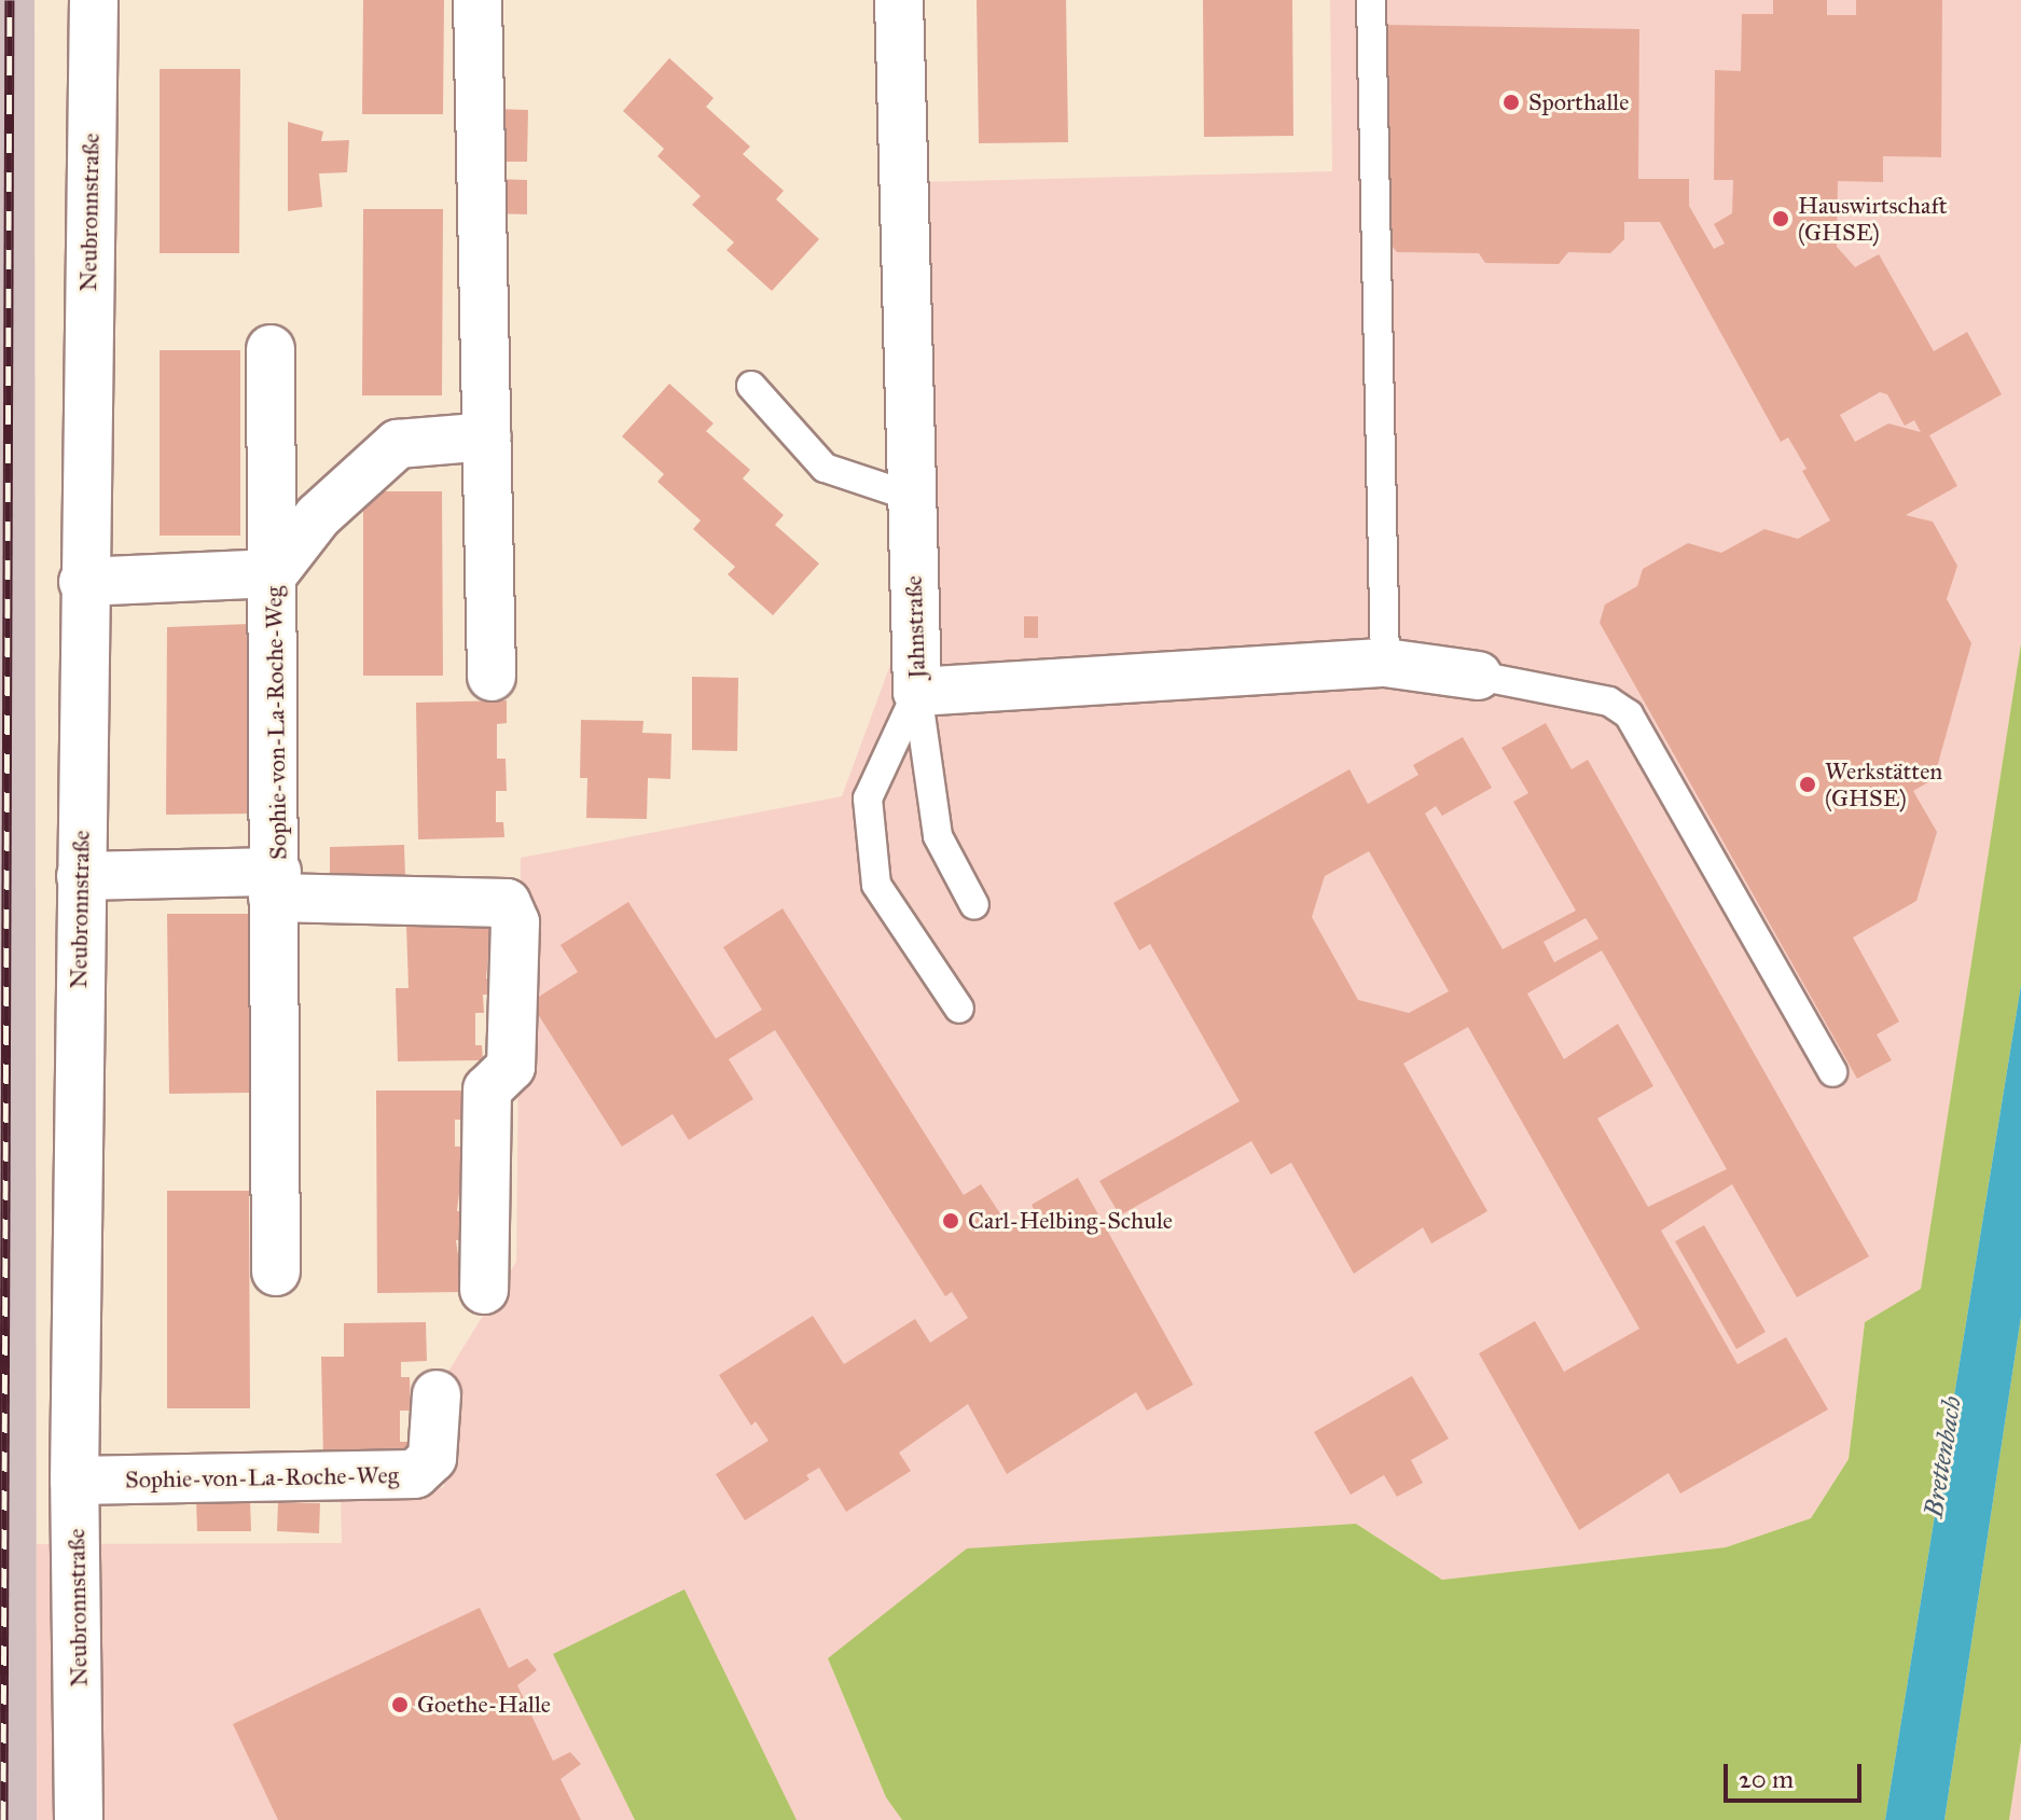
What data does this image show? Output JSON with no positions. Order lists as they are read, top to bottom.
{
  "streets": {
    "street": ["Neubronnstraße", "Jahnstraße", "Sophie-von-La-Roche-Weg"]
  },
  "crossings": [
    ["Neubronnstraße", "Sophie-von-La-Roche-Weg"]
  ],
  "water": ["Brettenbach"],
  "places": [
    "Sporthalle",
    "Hauswirtschaft (GHSE)",
    "Werkstätten (GHSE)",
    "Carl-Helbing-Schule",
    "Goethe-Halle"
  ],
  "scale_bar": "20 m"
}
